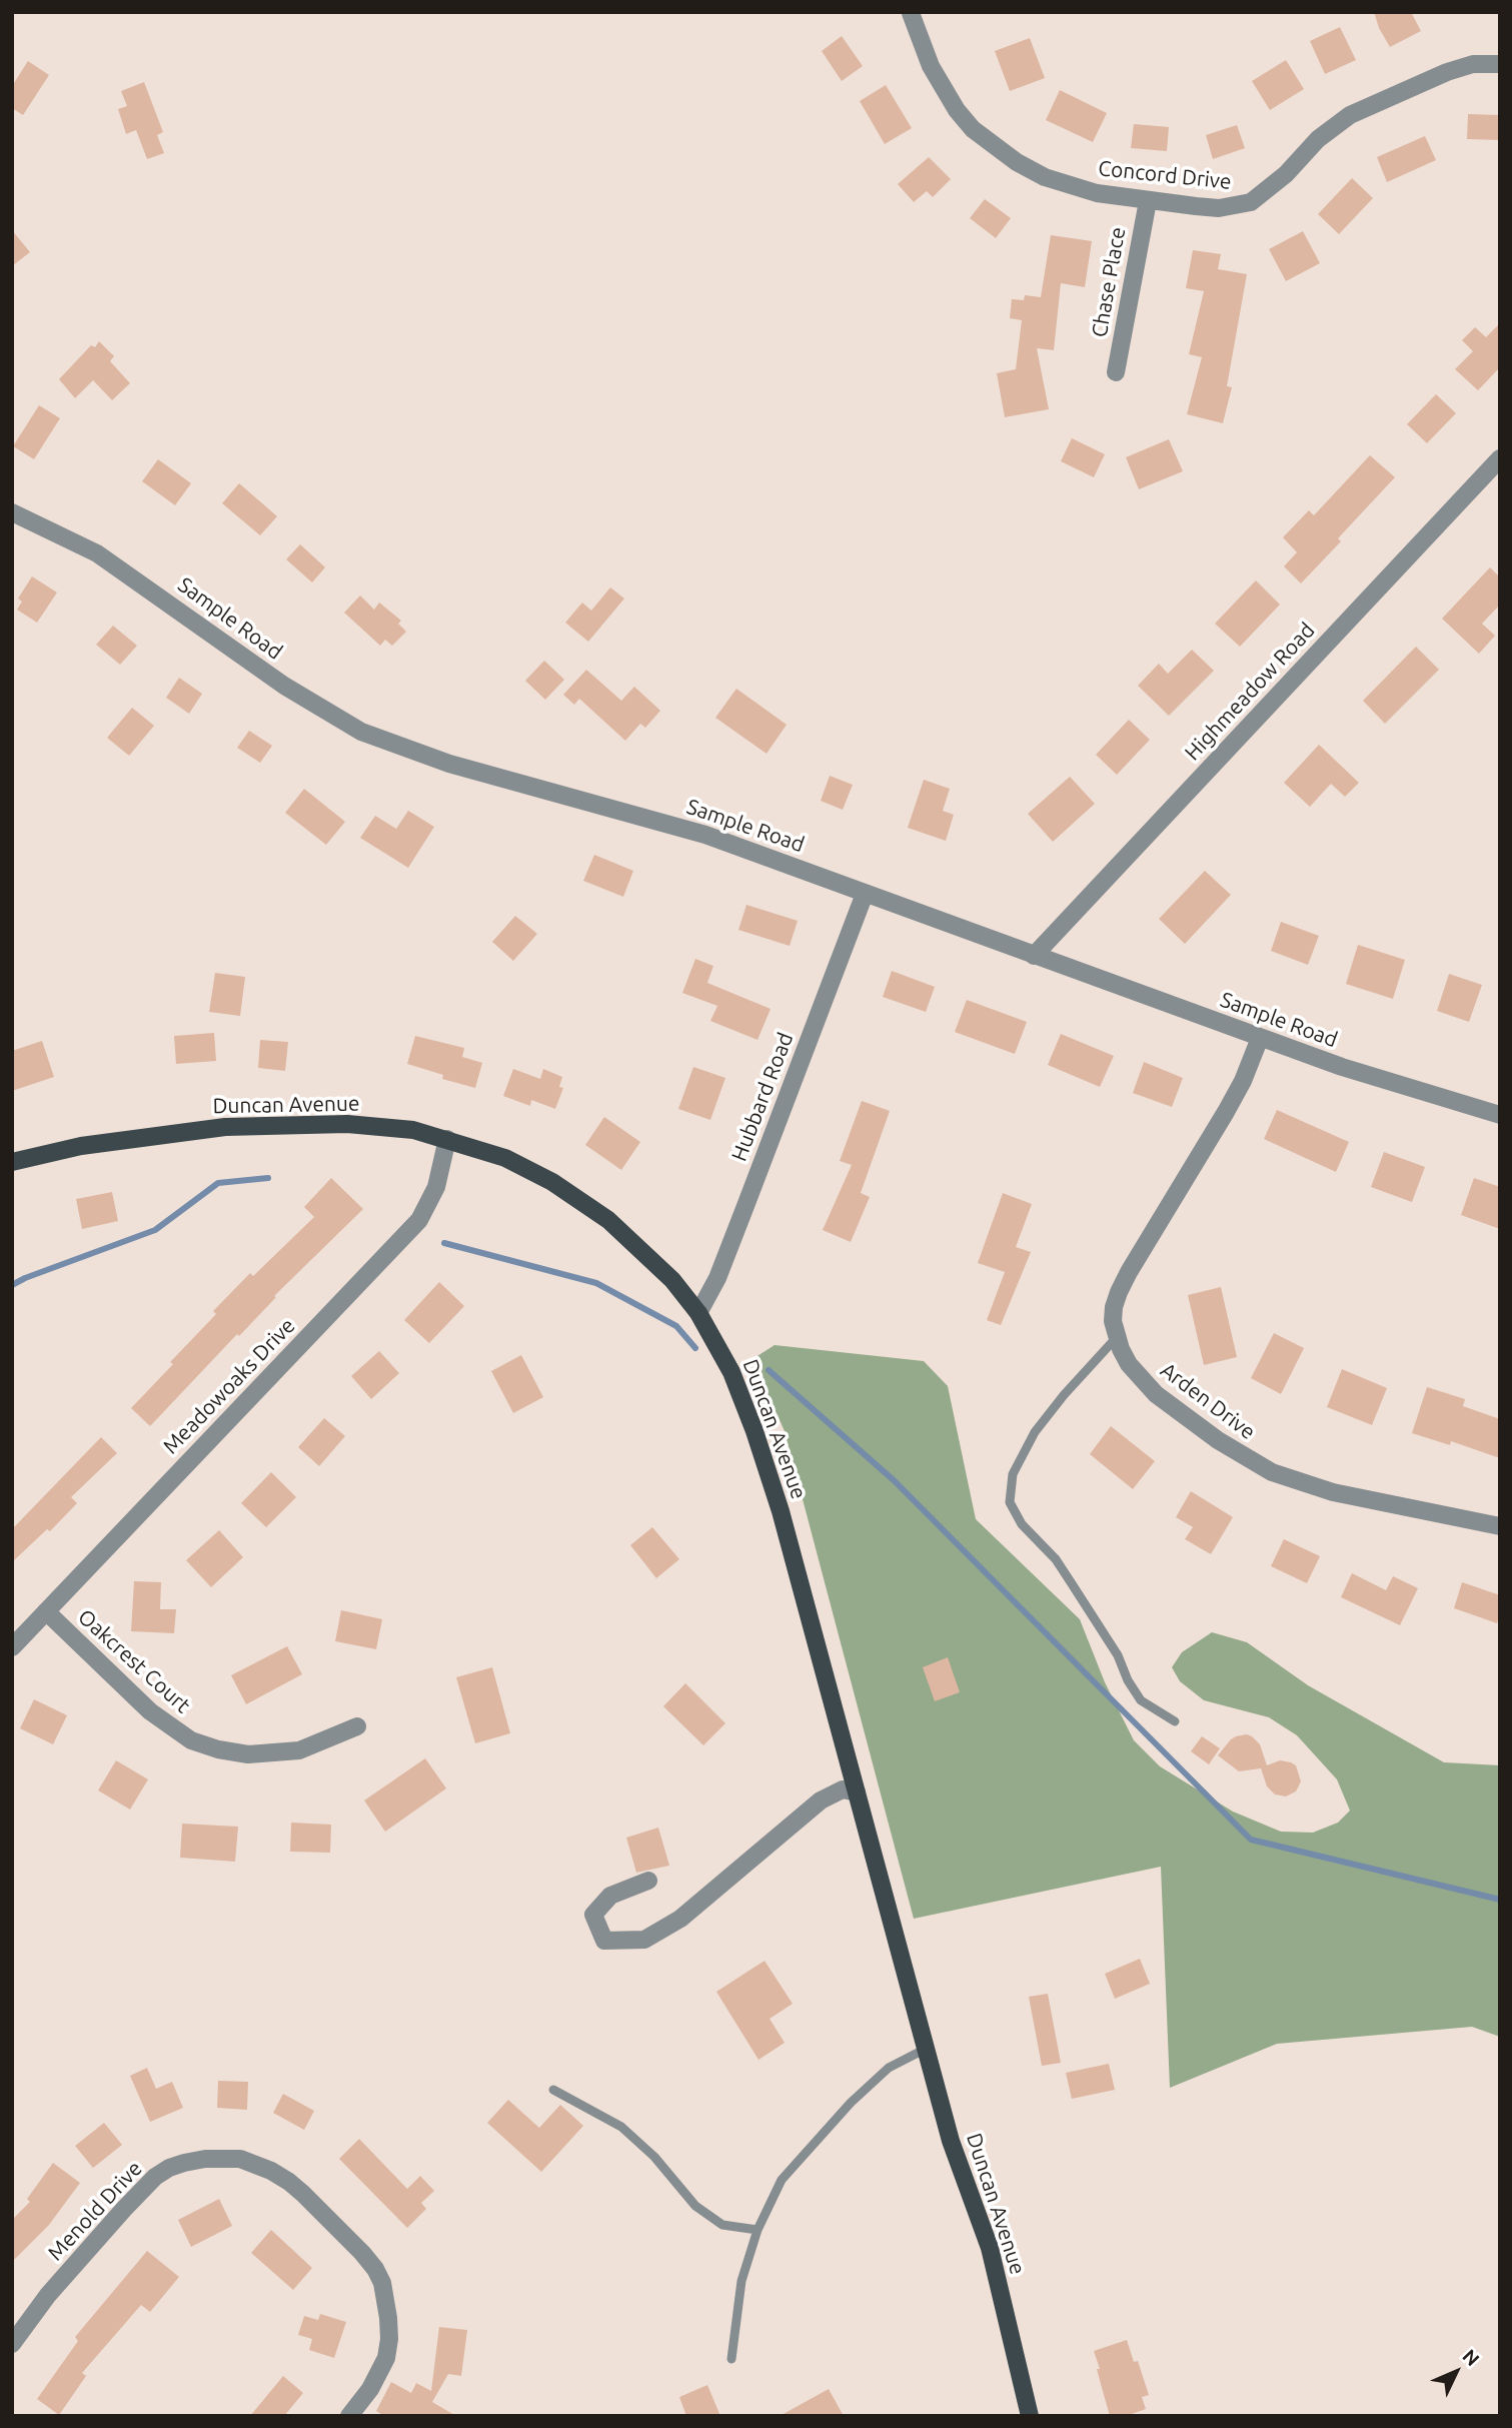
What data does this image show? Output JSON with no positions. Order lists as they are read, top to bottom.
{
  "streets": {
    "main road": ["Duncan Avenue"],
    "street": [
      "Concord Drive",
      "Chase Place",
      "Sample Road",
      "Highmeadow Road",
      "Hubbard Road",
      "Meadowoaks Drive",
      "Arden Drive",
      "Oakcrest Court",
      "Menold Drive"
    ]
  },
  "crossings": [
    ["Concord Drive", "Chase Place"],
    ["Sample Road", "Highmeadow Road"],
    ["Sample Road", "Hubbard Road"],
    ["Sample Road", "Arden Drive"],
    ["Hubbard Road", "Duncan Avenue"],
    ["Duncan Avenue", "Meadowoaks Drive"],
    ["Meadowoaks Drive", "Oakcrest Court"]
  ],
  "north": "top right"
}
